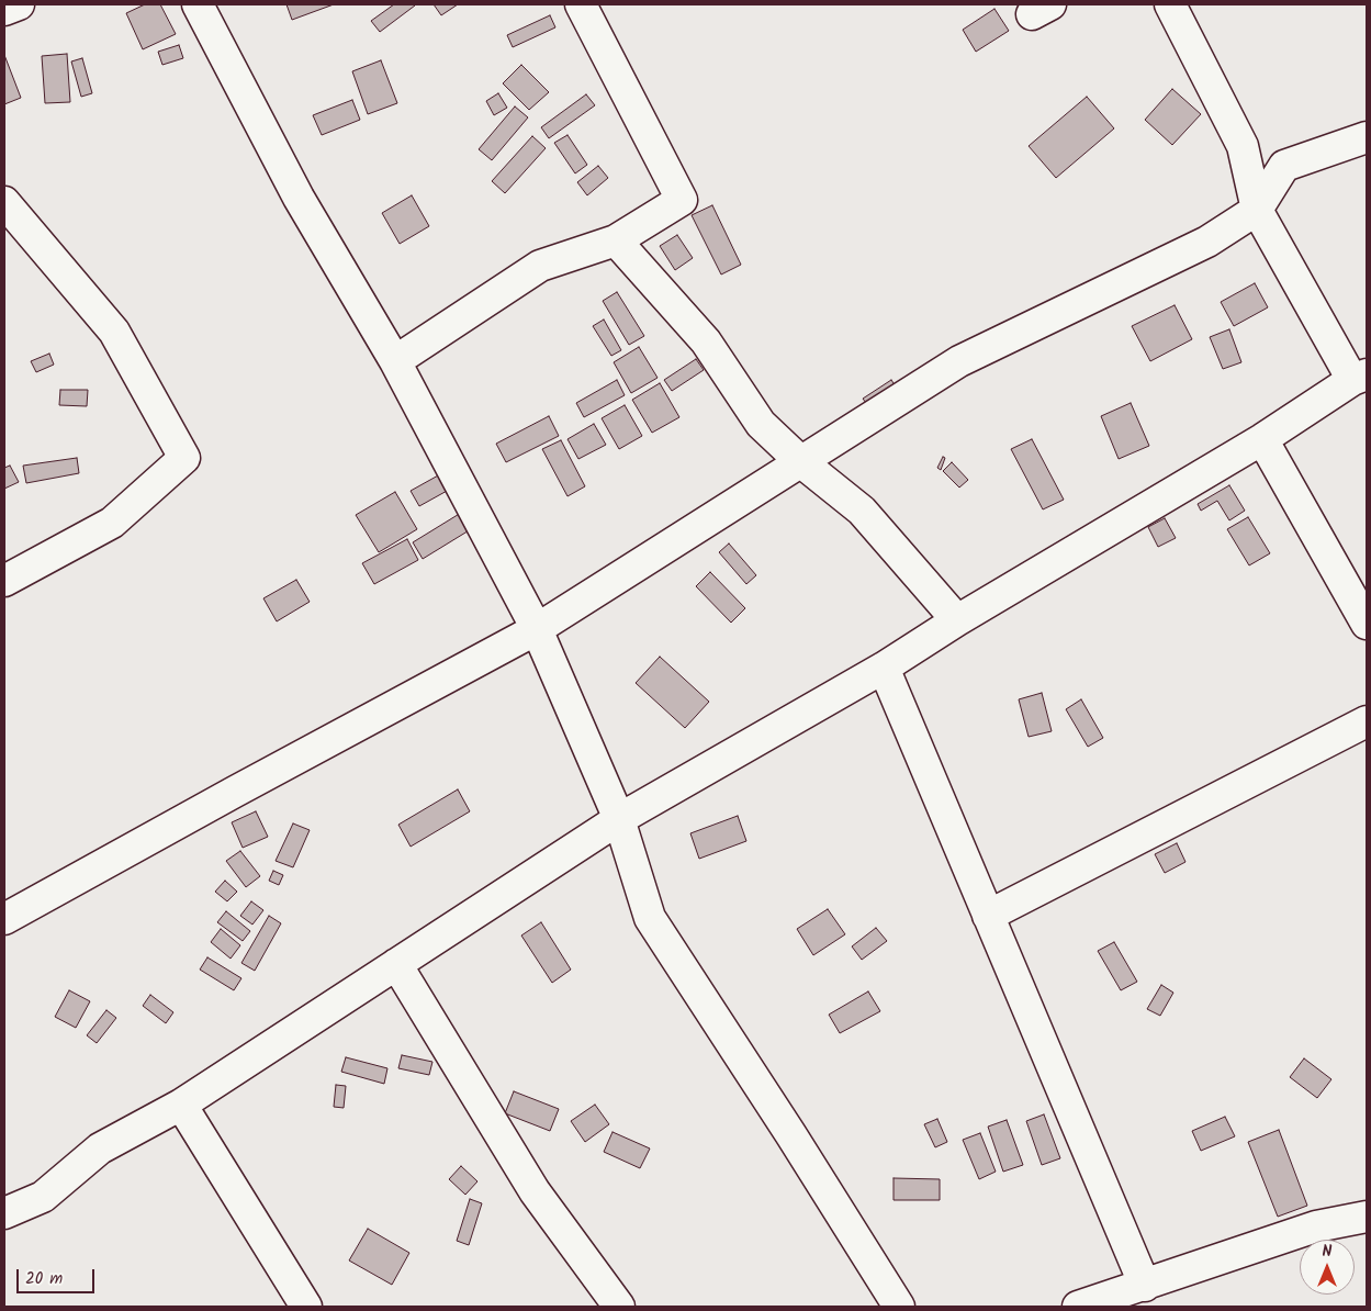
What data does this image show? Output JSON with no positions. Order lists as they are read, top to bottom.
{
  "scale_bar": "20 m",
  "north": "top"
}
